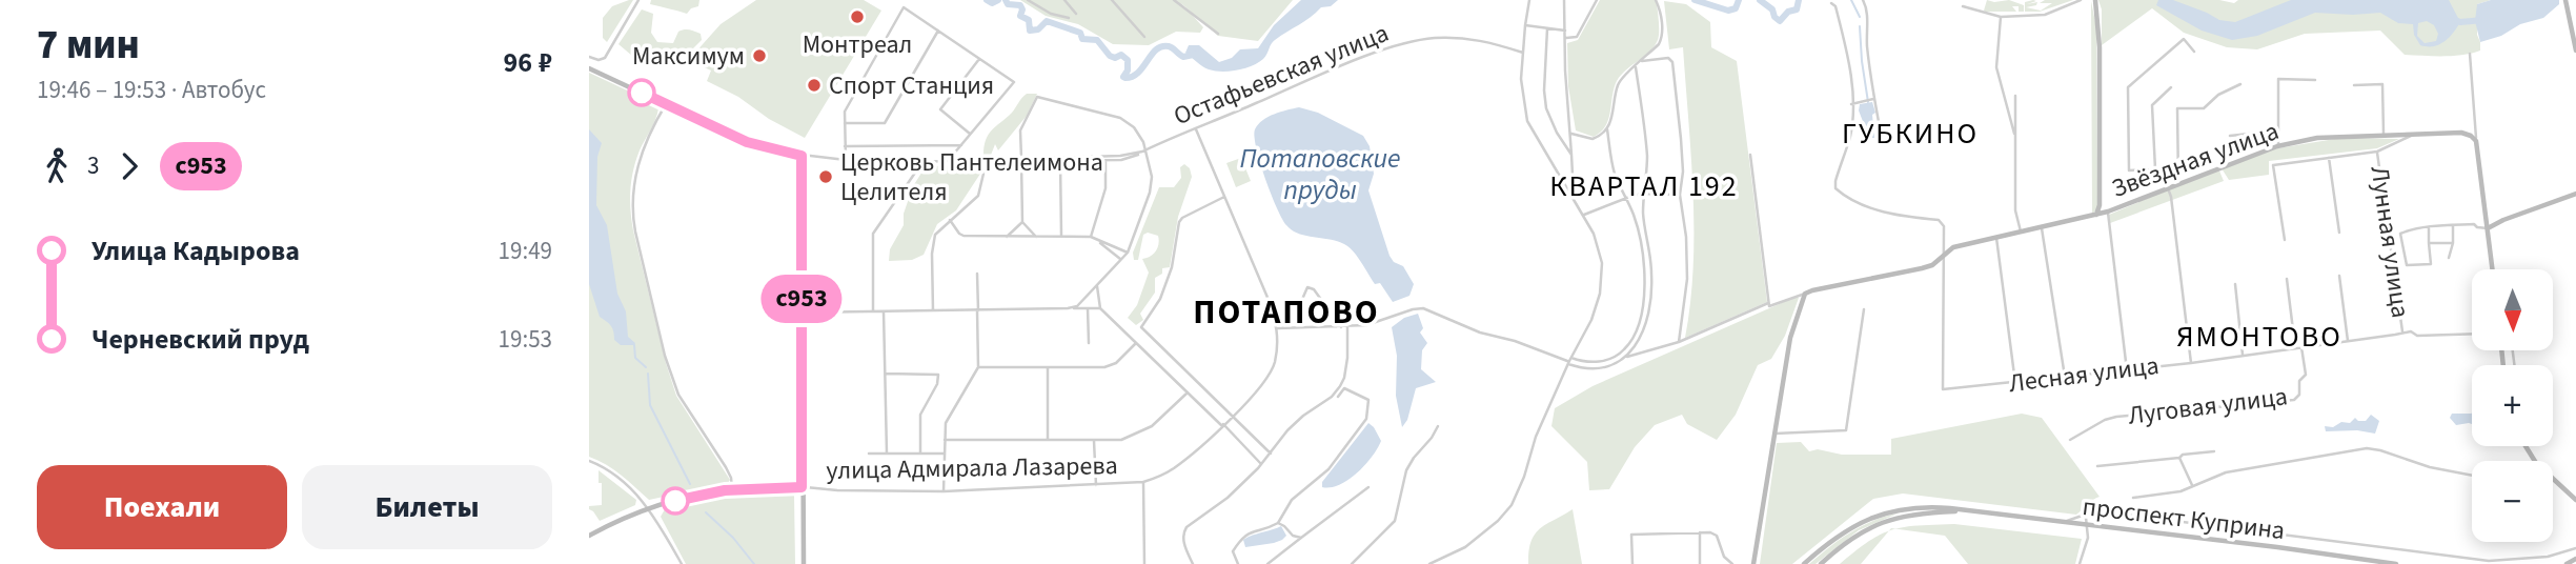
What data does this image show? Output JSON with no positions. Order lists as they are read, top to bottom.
{
  "streets": {
    "street": [
      "Остафьевская улица",
      "Звёздная улица",
      "Лунная улица",
      "Лесная улица",
      "Луговая улица",
      "улица Адмирала Лазарева",
      "проспект Куприна"
    ]
  },
  "crossings": [
    ["Остафьевская улица", "улица Адмирала Лазарева"],
    ["Лунная улица", "Лесная улица"],
    ["Лесная улица", "Луговая улица"]
  ],
  "districts": [
    "ГУБКИНО",
    "КВАРТАЛ 192",
    "ПОТАПОВО",
    "ЯМОНТОВО"
  ],
  "water": ["Потаповские пруды"],
  "places": [
    "Монтреал",
    "Максимум",
    "Спорт Станция",
    "Церковь Пантелеимона Целителя"
  ],
  "lines": ["bus line с953"],
  "north": "bottom",
  "page": {
    "heading": ["7 мин", "19:46 – 19:53 · Автобус", "96 ₽"],
    "on_map": "с953",
    "legs": ["3", "с953"],
    "list": [
      {
        "name": "Улица Кадырова",
        "value": "19:49"
      },
      {
        "name": "Черневский пруд",
        "value": "19:53"
      }
    ],
    "map_buttons": ["+", "−"],
    "buttons": ["Поехали", "Билеты"]
  }
}
